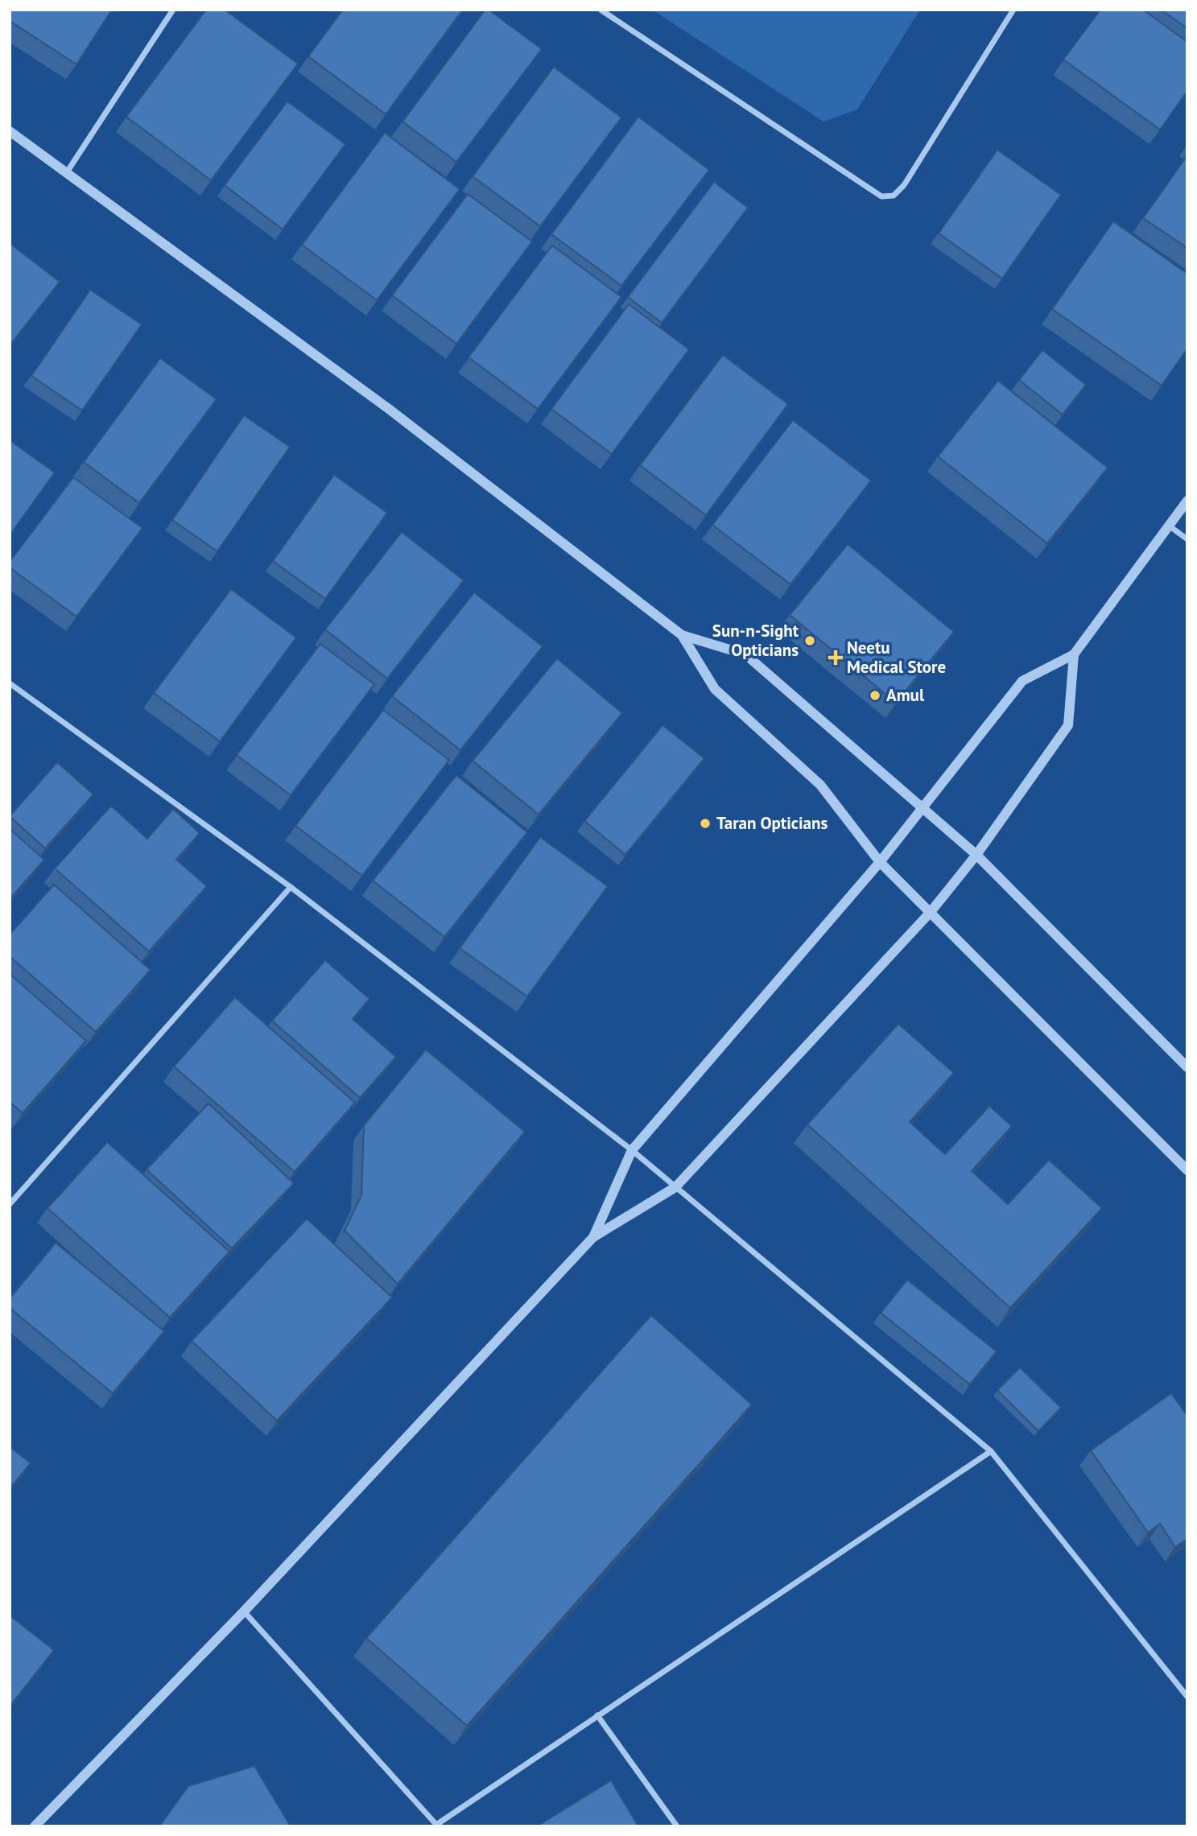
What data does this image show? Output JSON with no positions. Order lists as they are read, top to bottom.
{
  "places": {
    "other": ["Sun-n-Sight Opticians", "Amul", "Taran Opticians"],
    "health": ["Neetu Medical Store"]
  }
}
